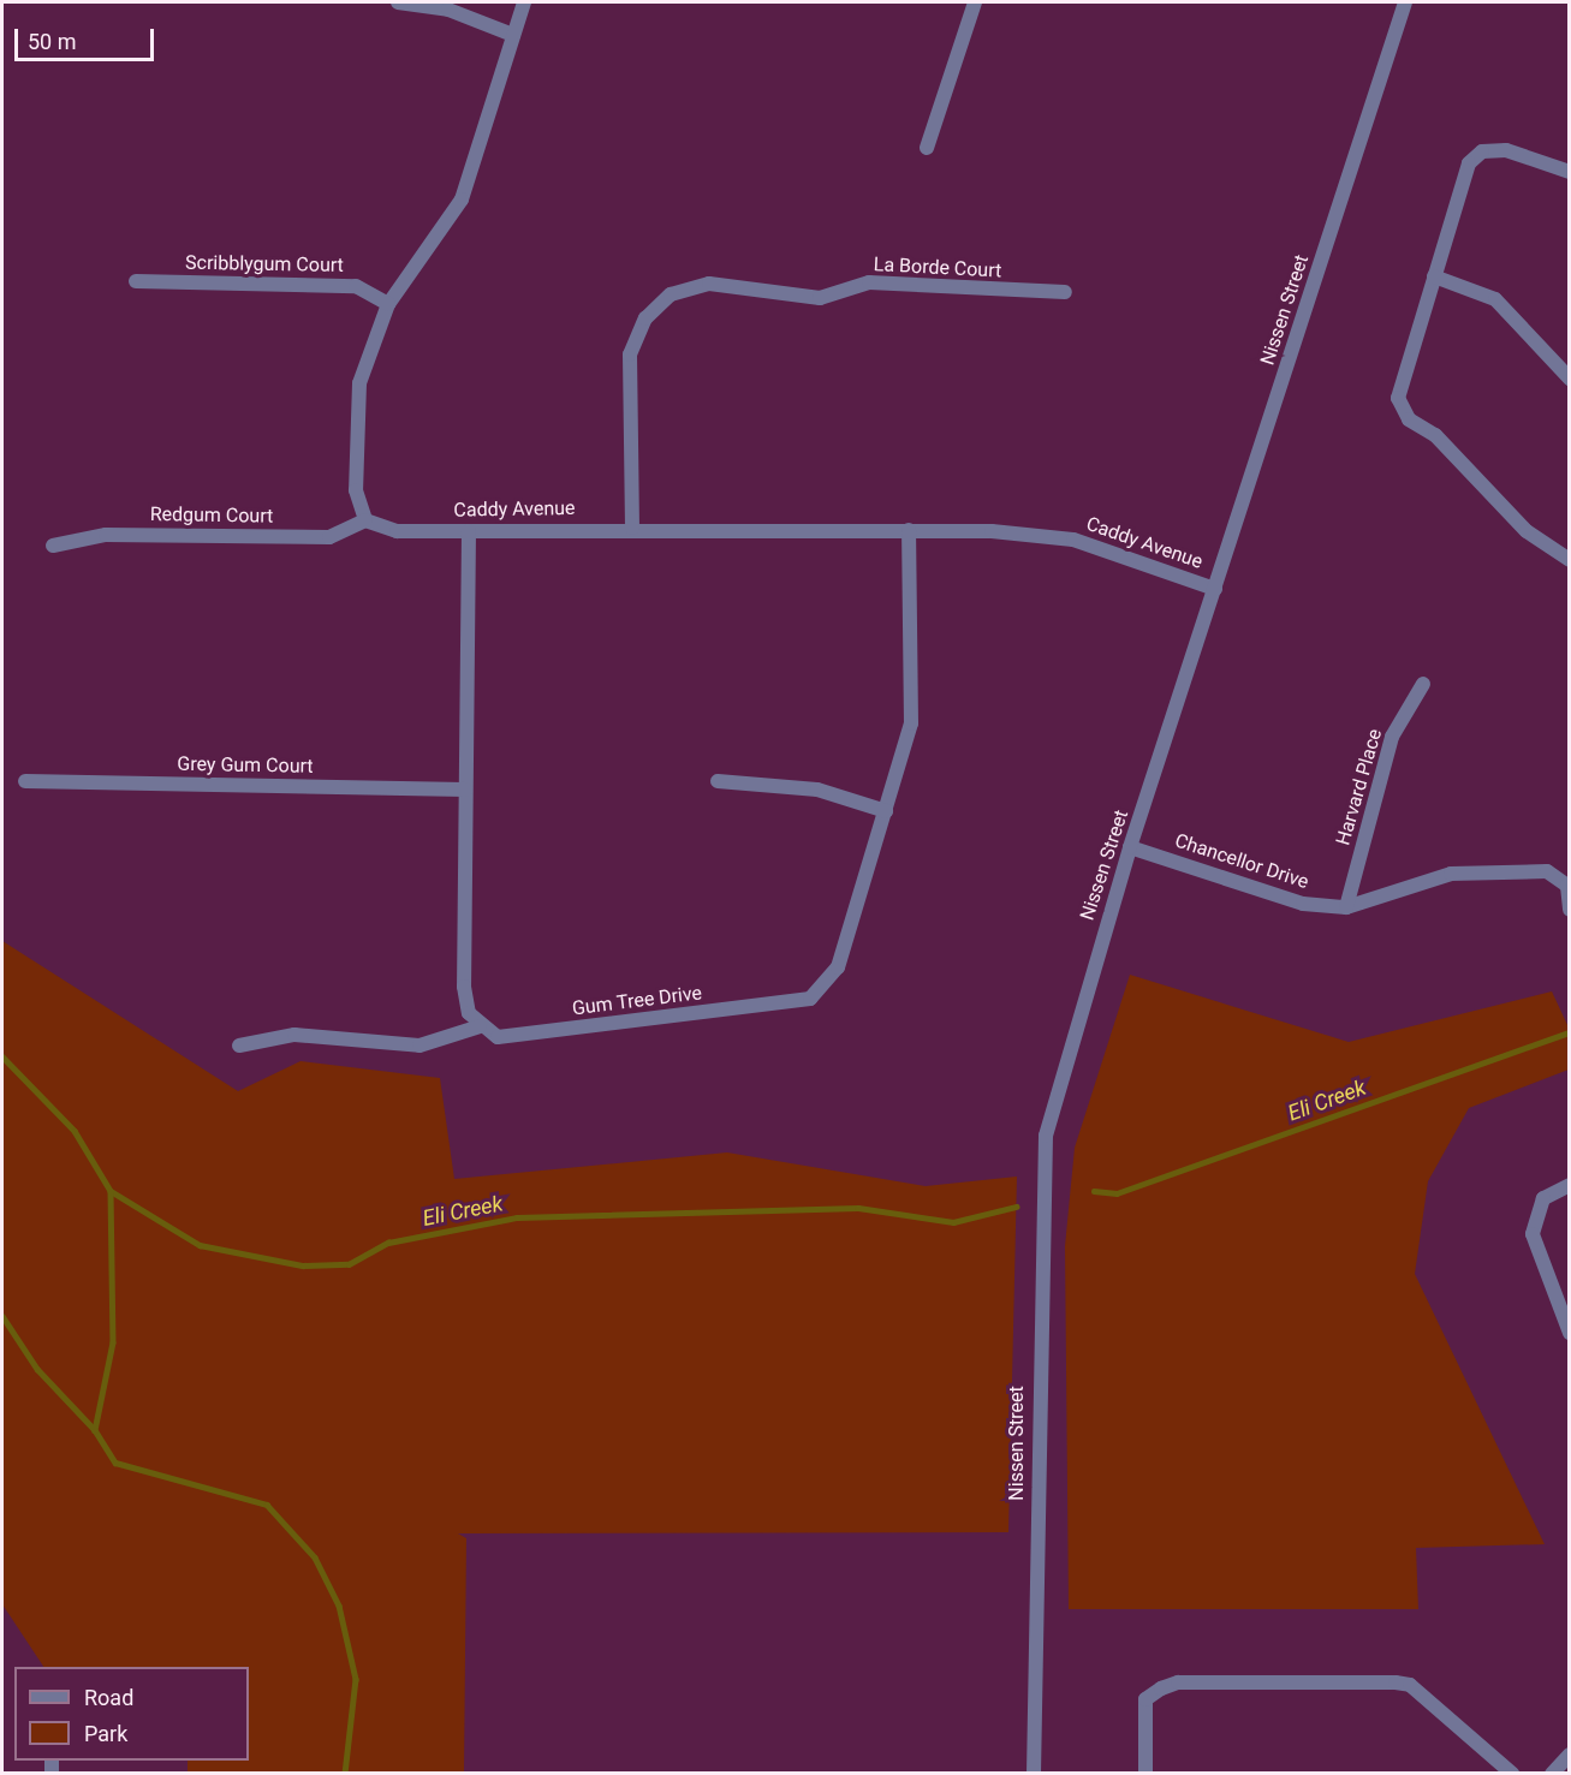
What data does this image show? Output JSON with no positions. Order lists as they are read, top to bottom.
{
  "streets": {
    "street": [
      "Scribblygum Court",
      "La Borde Court",
      "Nissen Street",
      "Caddy Avenue",
      "Redgum Court",
      "Grey Gum Court",
      "Harvard Place",
      "Chancellor Drive",
      "Gum Tree Drive"
    ]
  },
  "crossings": [
    ["La Borde Court", "Caddy Avenue"],
    ["Nissen Street", "Caddy Avenue"],
    ["Nissen Street", "Chancellor Drive"],
    ["Caddy Avenue", "Redgum Court"],
    ["Caddy Avenue", "Gum Tree Drive"],
    ["Harvard Place", "Chancellor Drive"]
  ],
  "water": ["Eli Creek"],
  "legend": ["Road", "Park"],
  "scale_bar": "50 m"
}
